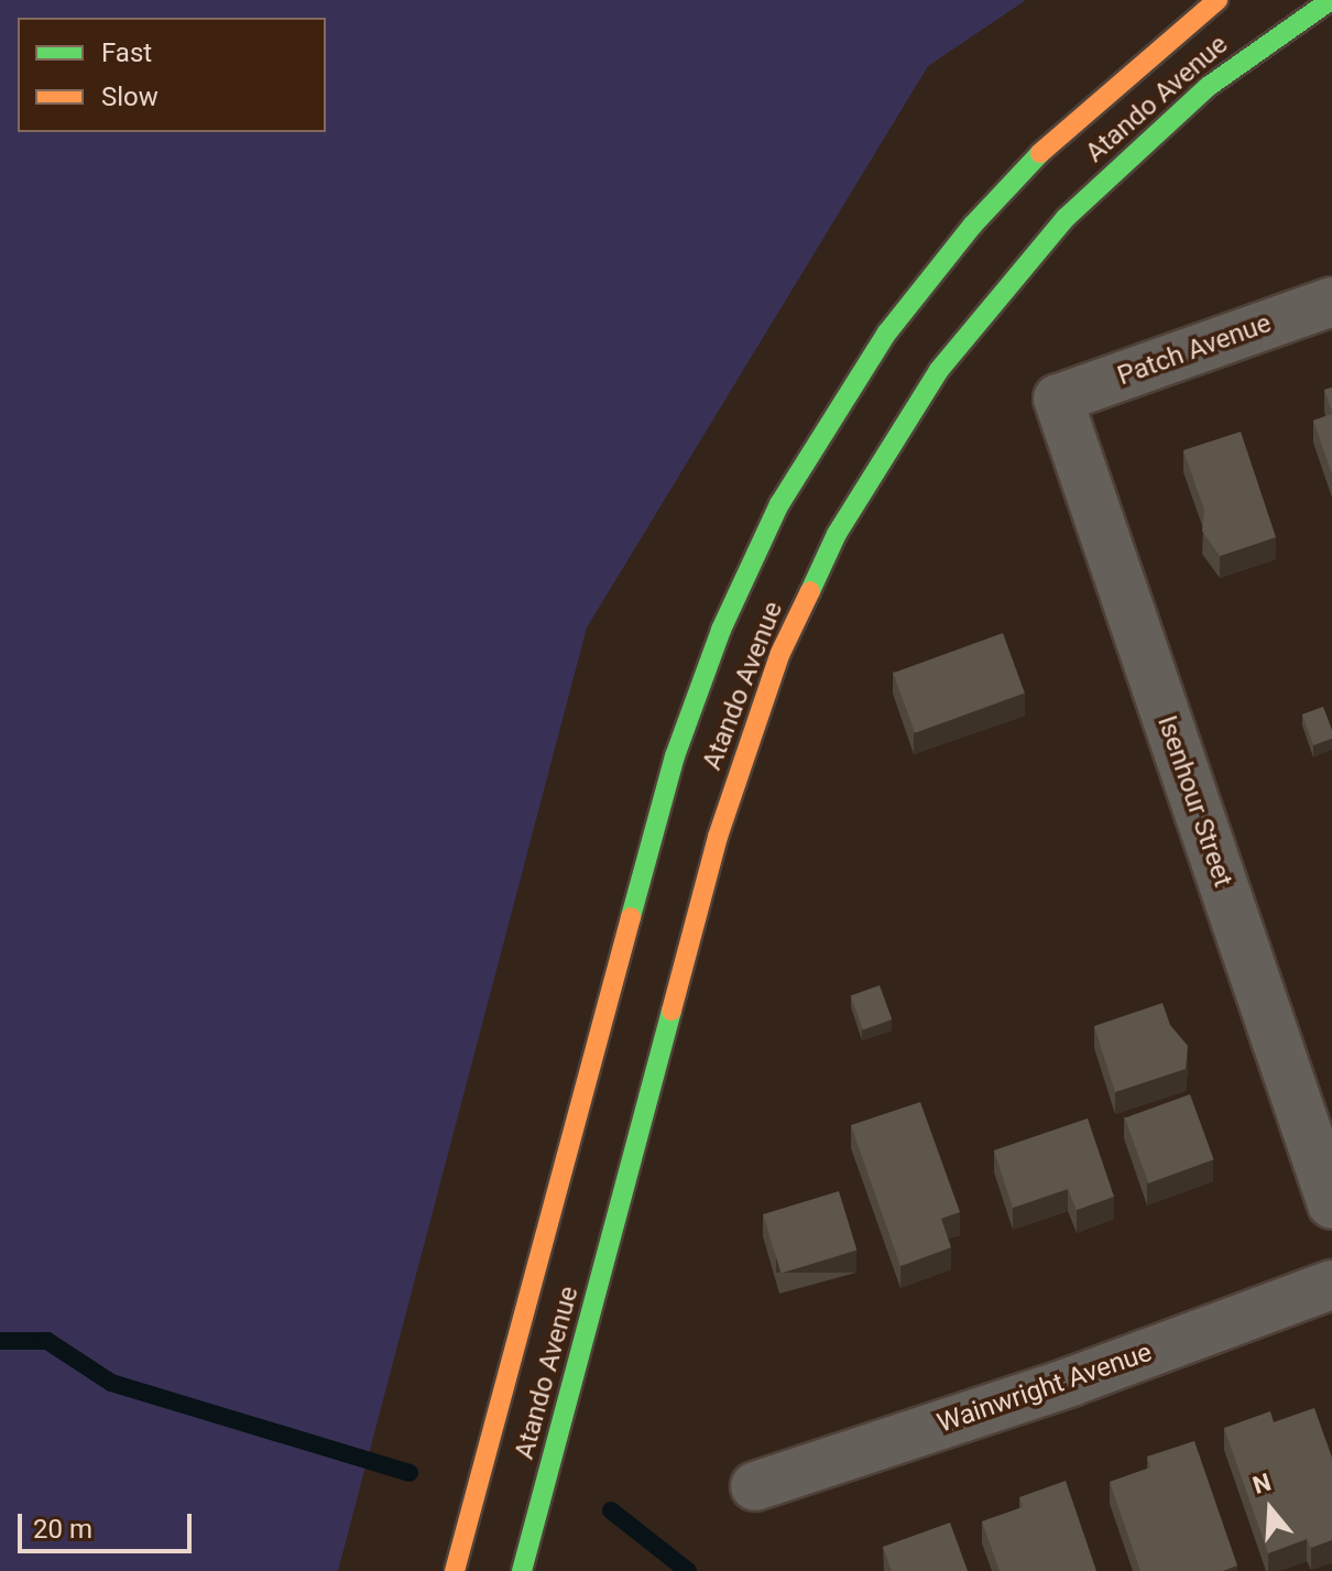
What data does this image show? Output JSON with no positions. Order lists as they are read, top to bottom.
{
  "streets": {
    "main road": ["Atando Avenue"],
    "street": ["Patch Avenue", "Isenhour Street", "Wainwright Avenue"]
  },
  "crossings": [
    ["Patch Avenue", "Isenhour Street"]
  ],
  "legend": ["Fast", "Slow"],
  "scale_bar": "20 m",
  "north": "top"
}
